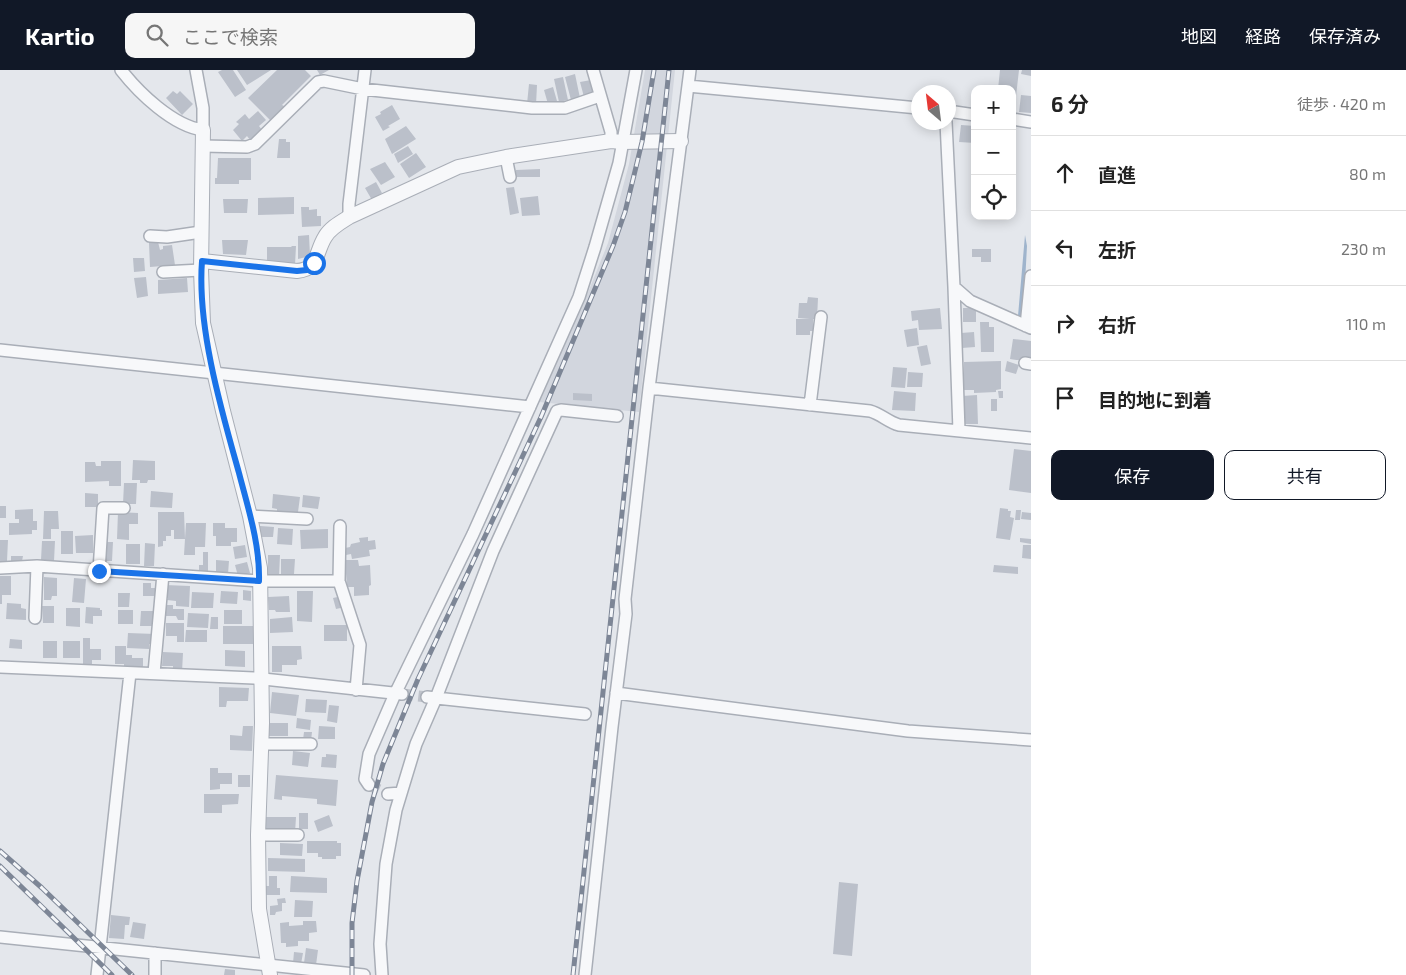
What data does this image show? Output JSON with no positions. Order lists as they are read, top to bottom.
{
  "north": "top left",
  "page": {
    "header": "Kartio",
    "search": "ここで検索",
    "nav": ["地図", "経路", "保存済み"],
    "heading": ["6 分", "徒歩 · 420 m"],
    "map_buttons": ["+", "−"],
    "list": [
      ["直進", "80 m"],
      ["左折", "230 m"],
      ["右折", "110 m"],
      "目的地に到着"
    ],
    "buttons": ["保存", "共有"]
  }
}
